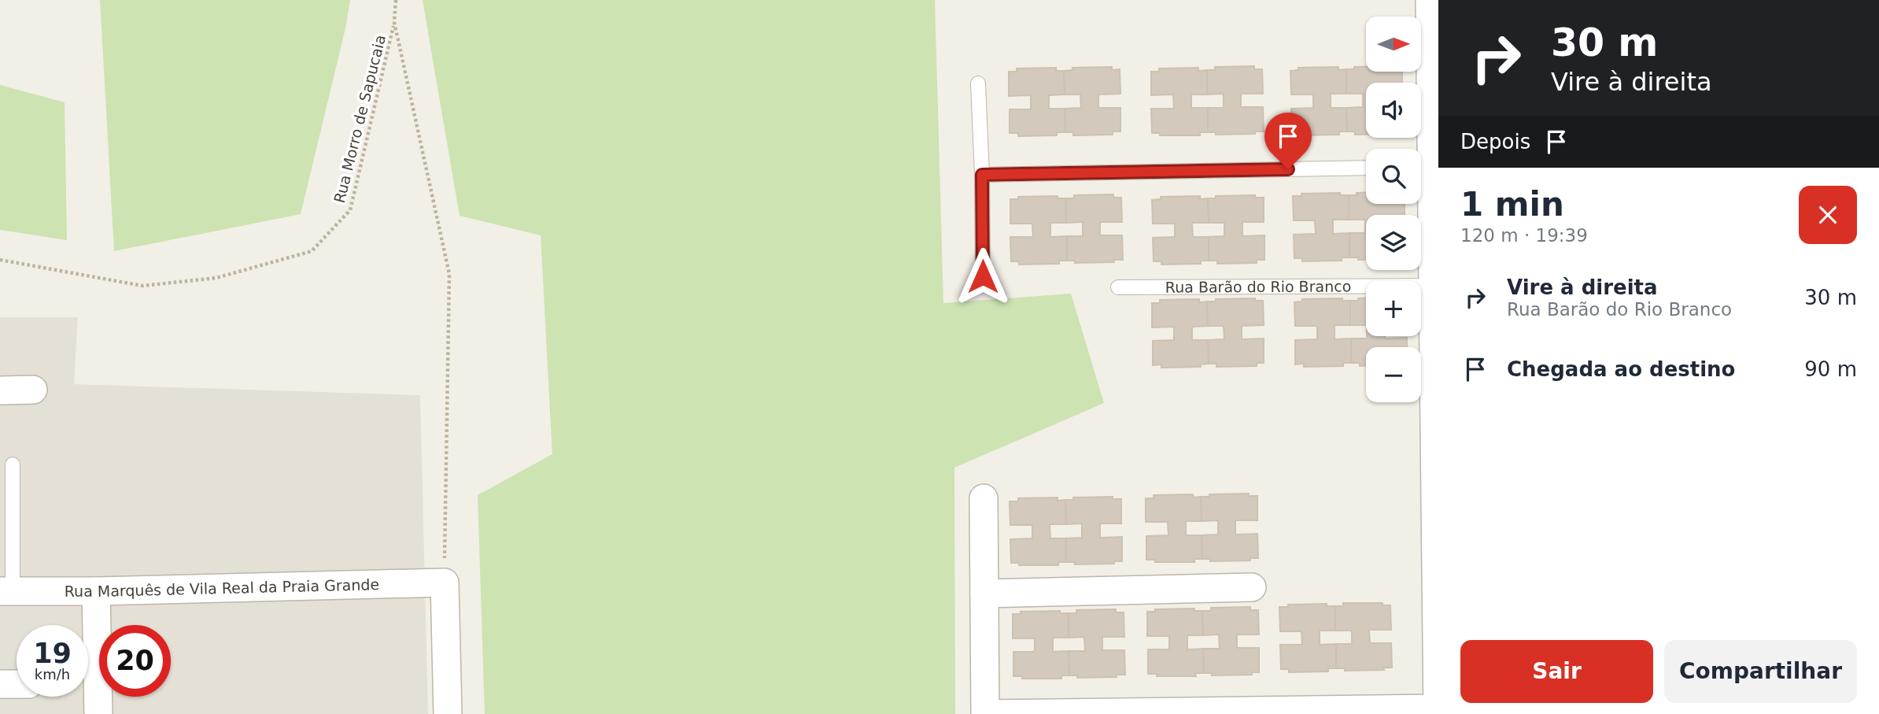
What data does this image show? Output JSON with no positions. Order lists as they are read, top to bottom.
{
  "streets": {
    "street": ["Rua Marquês de Vila Real da Praia Grande"],
    "lane": ["Rua Barão do Rio Branco"],
    "path": ["Rua Morro de Sapucaia"]
  },
  "north": "right",
  "page": {
    "turn": ["30 m", "Vire à direita"],
    "map_buttons": ["+", "−"],
    "then": "Depois",
    "heading": ["1 min", "120 m · 19:39"],
    "list": [
      {
        "name": "Vire à direita",
        "note": "Rua Barão do Rio Branco",
        "value": "30 m"
      },
      {
        "name": "Chegada ao destino",
        "value": "90 m"
      }
    ],
    "speed": "19 km/h",
    "limit": "20",
    "buttons": ["Sair", "Compartilhar"]
  }
}
